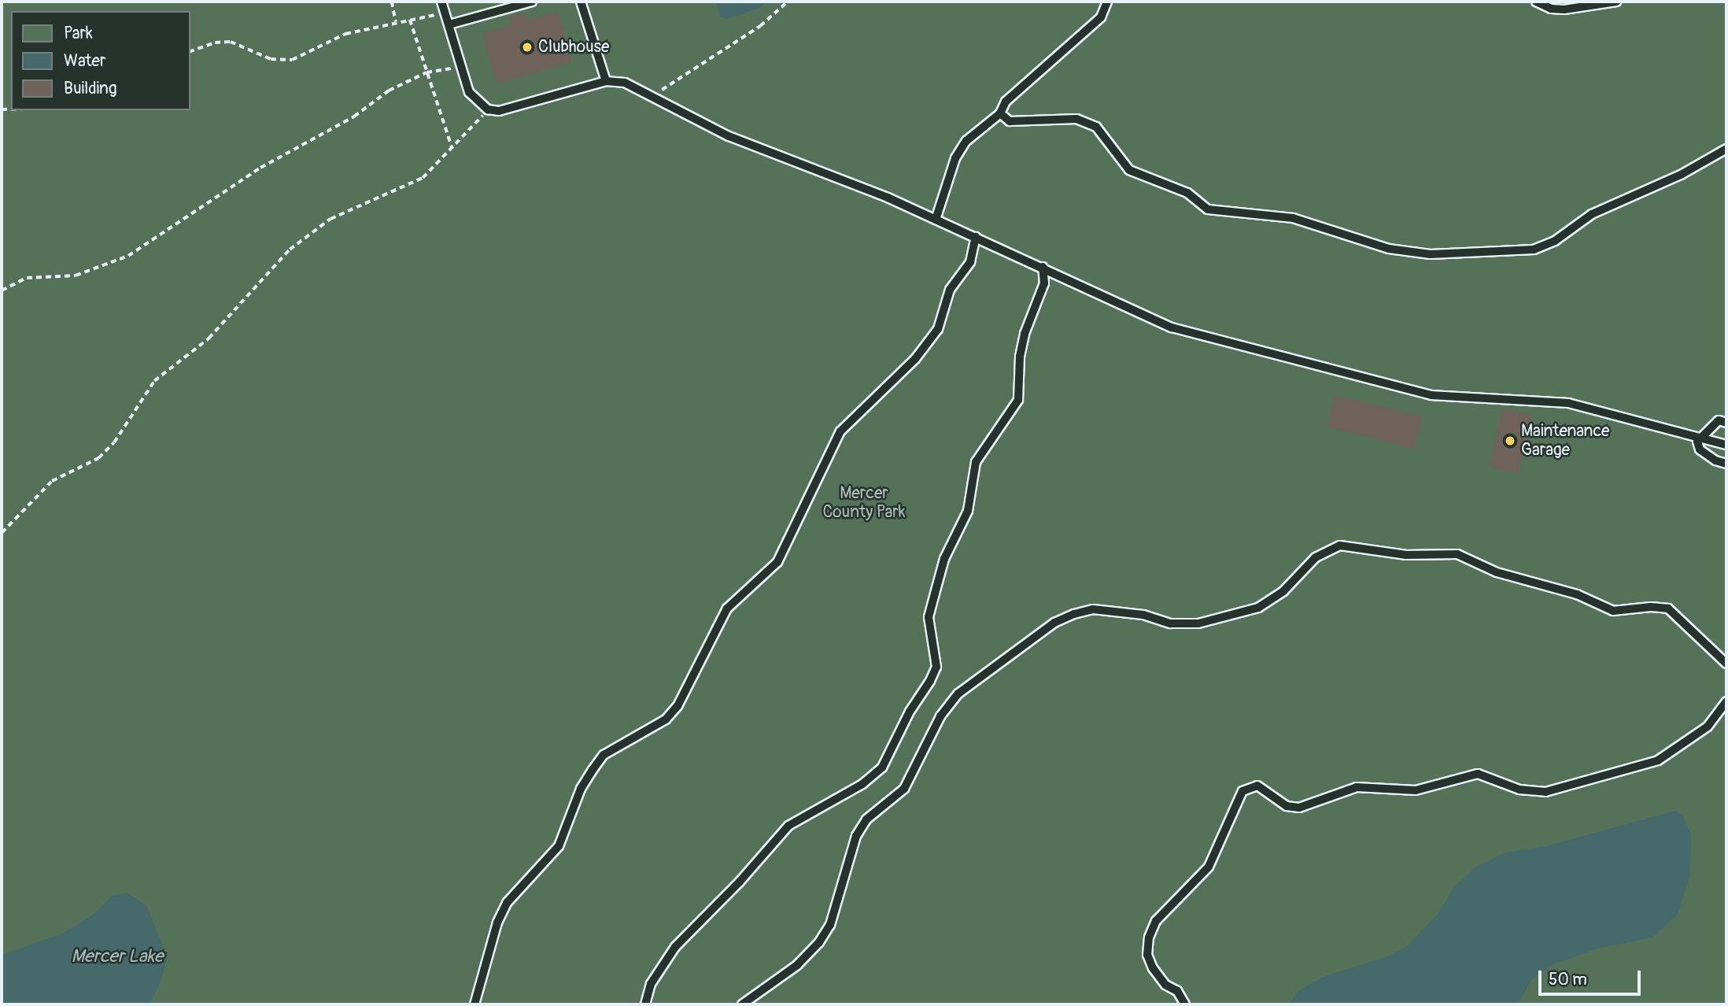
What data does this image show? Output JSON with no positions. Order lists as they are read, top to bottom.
{
  "water": ["Mercer Lake"],
  "parks": ["Mercer County Park"],
  "places": ["Clubhouse", "Maintenance Garage"],
  "legend": ["Park", "Water", "Building"],
  "scale_bar": "50 m"
}
